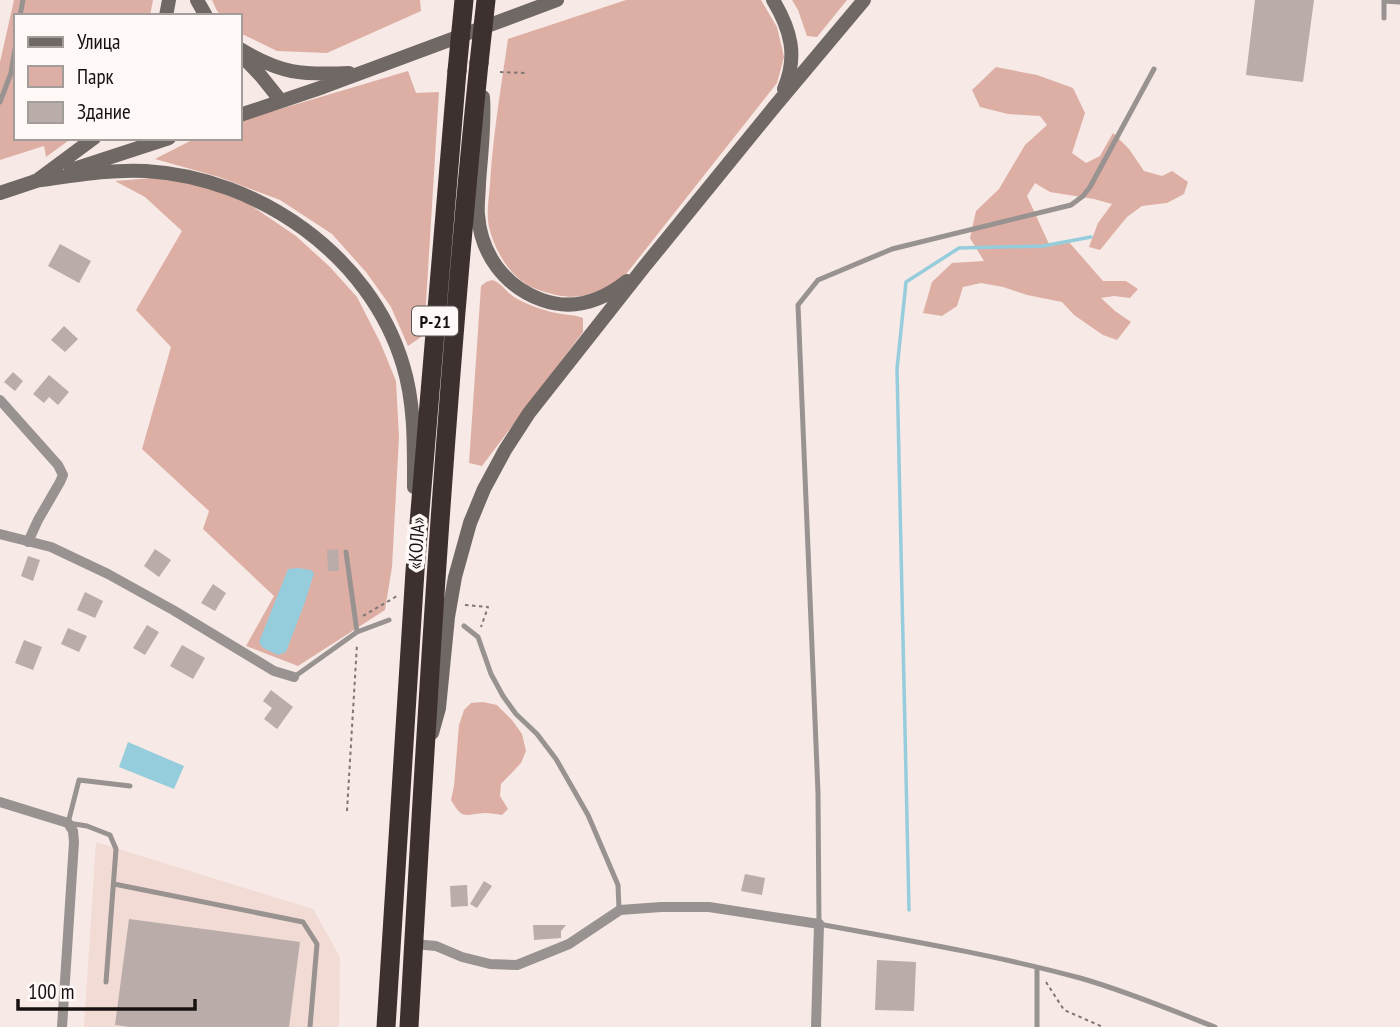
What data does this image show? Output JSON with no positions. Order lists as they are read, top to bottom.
{
  "streets": {
    "highway": ["Р-21", "«КОЛА»"]
  },
  "crossings": [
    ["Р-21", "«КОЛА»"]
  ],
  "legend": ["Улица", "Парк", "Здание"],
  "scale_bar": "100 m"
}
